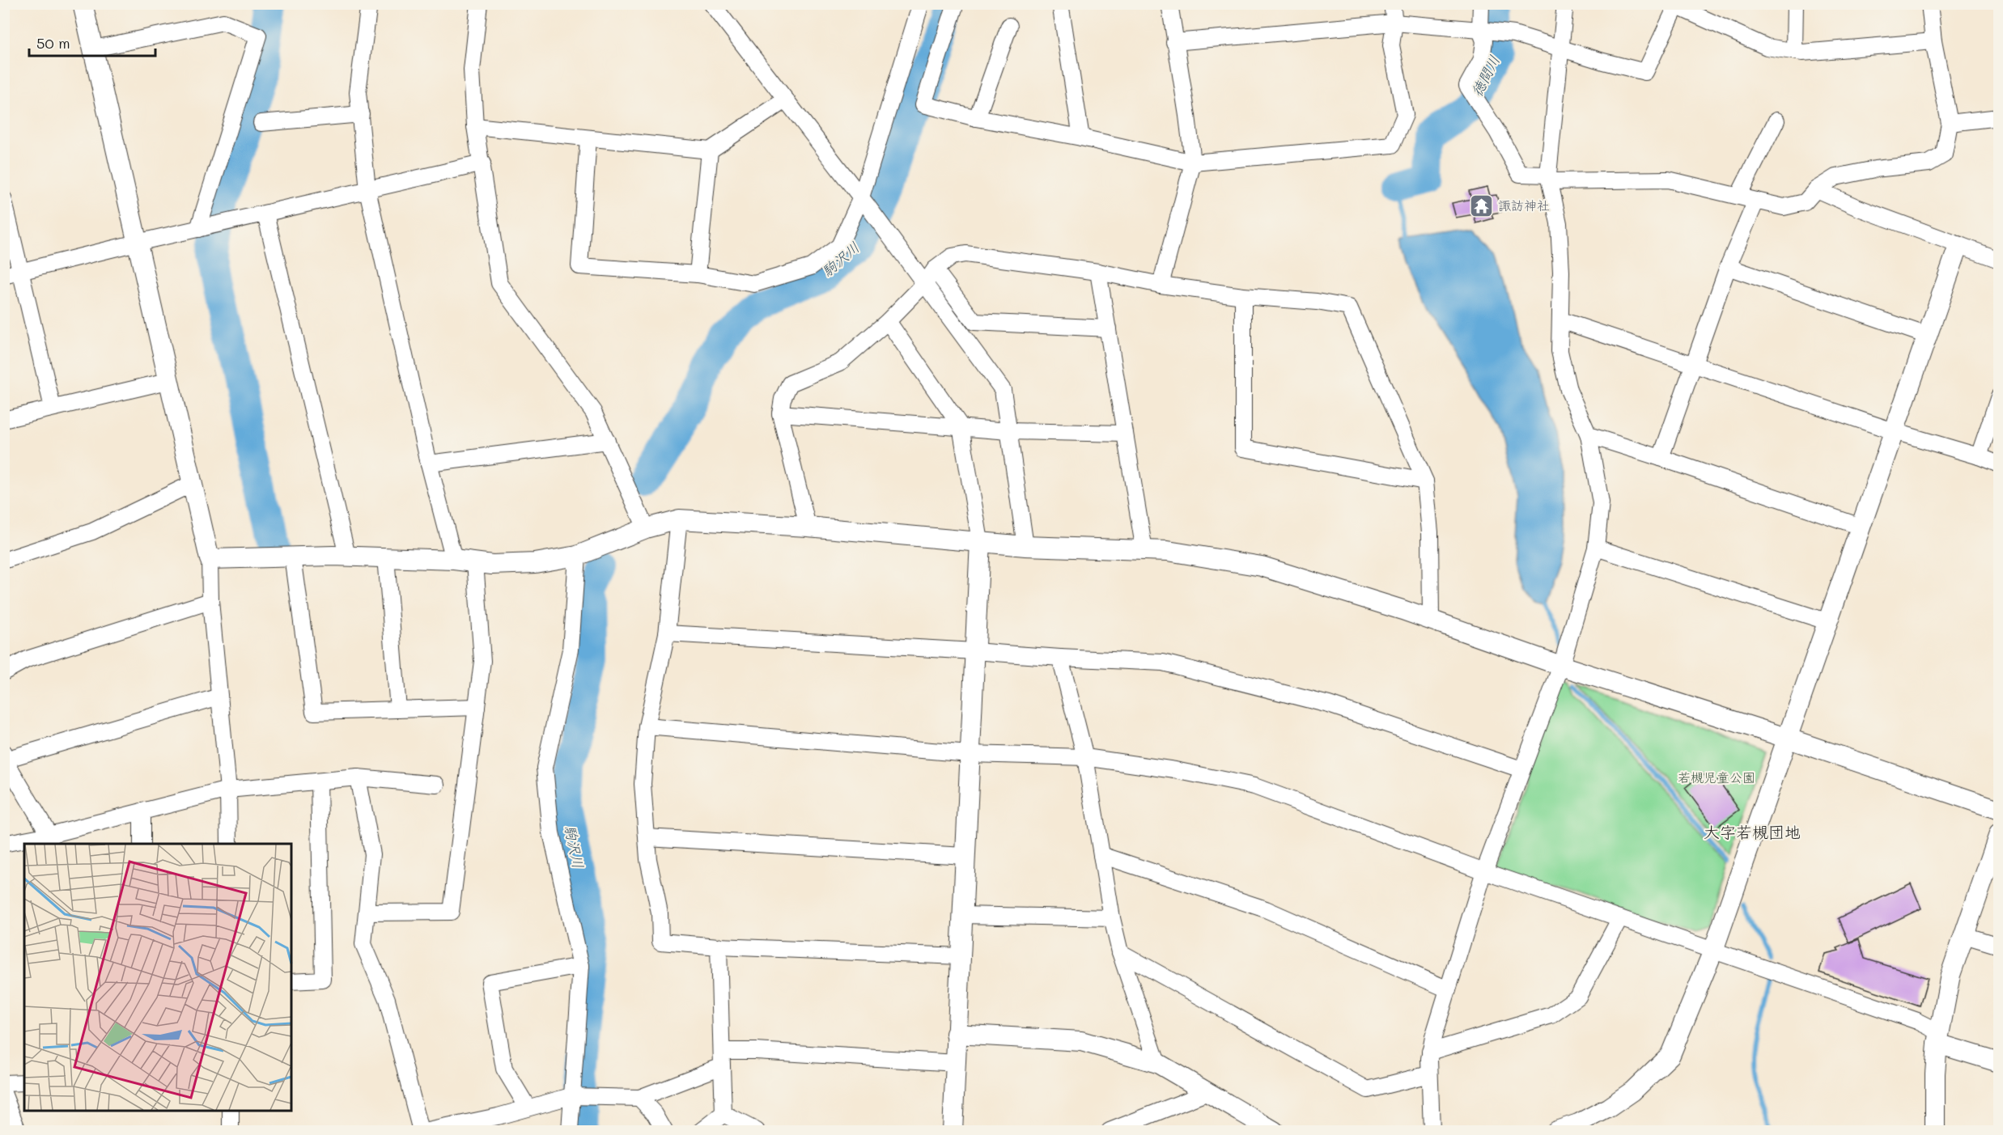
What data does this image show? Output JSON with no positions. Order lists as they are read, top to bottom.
{
  "districts": ["大字若槻団地"],
  "water": ["徳間川", "駒沢川"],
  "parks": ["若槻児童公園"],
  "places": {
    "temple": ["諏訪神社"]
  },
  "scale_bar": "50 m"
}
